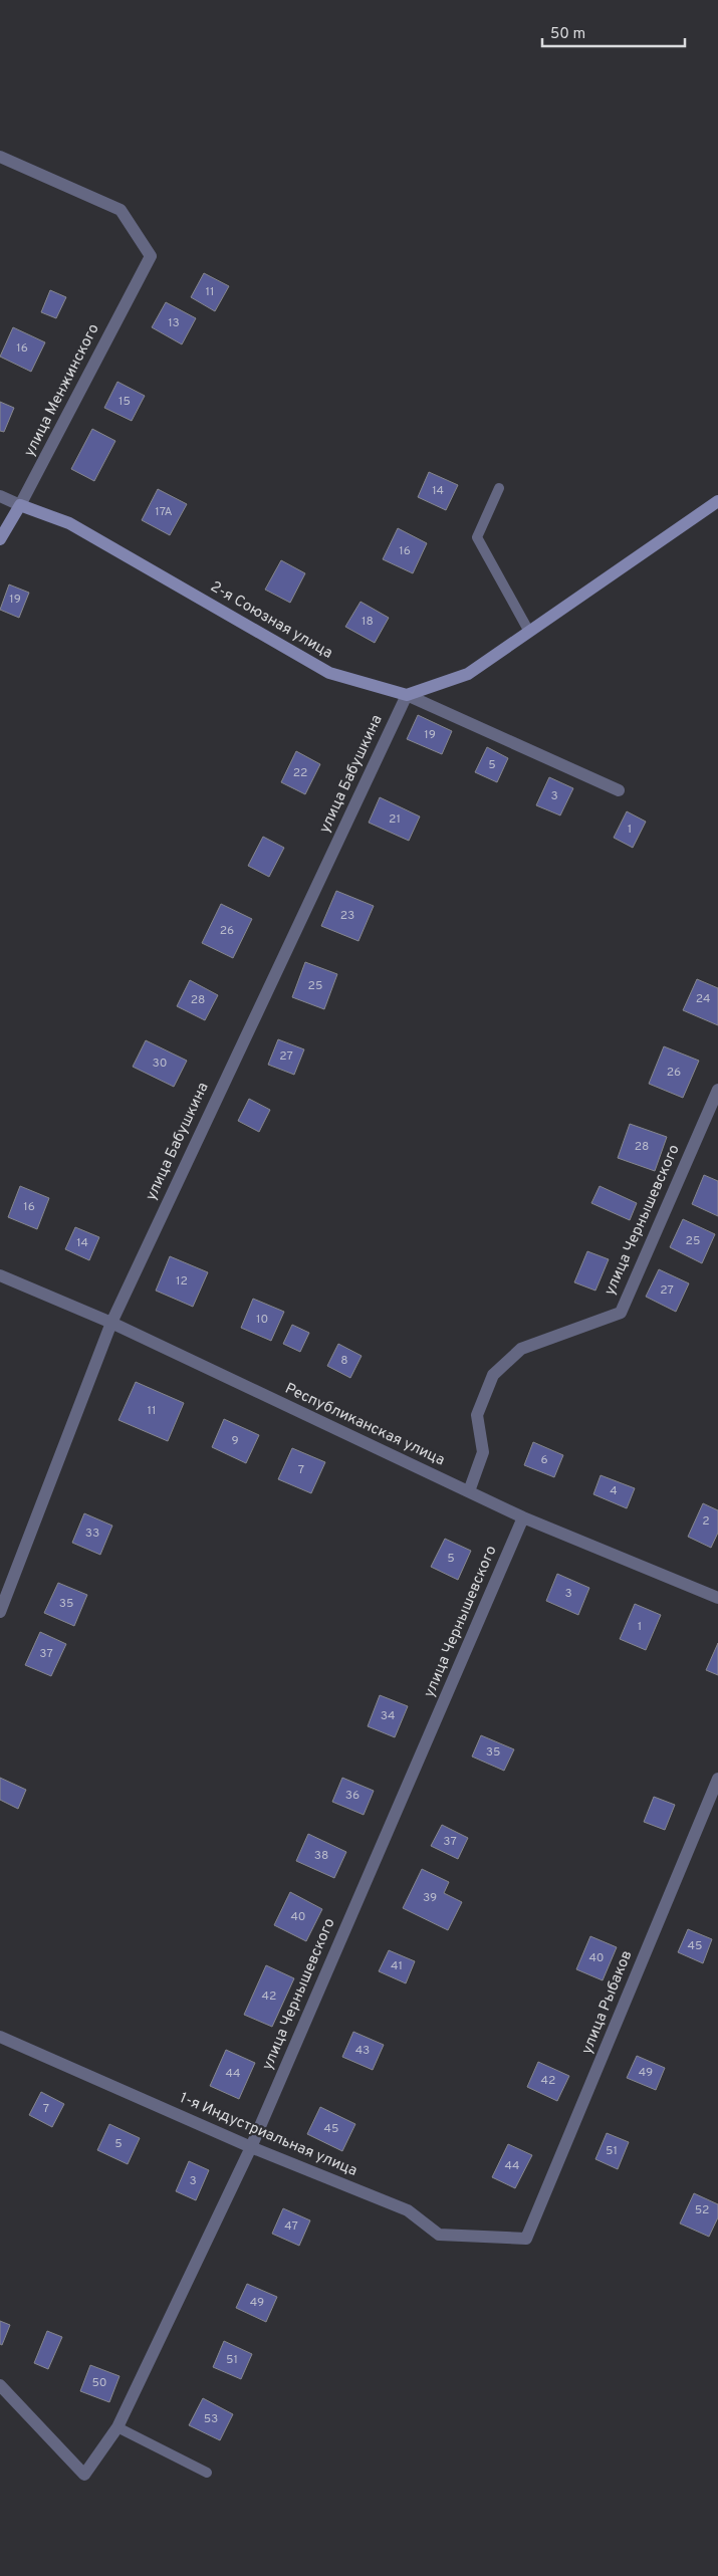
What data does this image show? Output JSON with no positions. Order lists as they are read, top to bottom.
{
  "streets": {
    "main road": ["улица Менжинского", "2-я Союзная улица"],
    "street": [
      "улица Бабушкина",
      "улица Чернышевского",
      "Республиканская улица",
      "улица Рыбаков",
      "1-я Индустриальная улица"
    ]
  },
  "crossings": [
    ["улица Менжинского", "2-я Союзная улица"],
    ["2-я Союзная улица", "улица Бабушкина"],
    ["улица Бабушкина", "Республиканская улица"],
    ["улица Чернышевского", "Республиканская улица"],
    ["улица Чернышевского", "1-я Индустриальная улица"],
    ["улица Рыбаков", "1-я Индустриальная улица"]
  ],
  "house_numbers": [
    "11",
    "13",
    "16",
    "15",
    "14",
    "17А",
    "16",
    "19",
    "18",
    "19",
    "5",
    "22",
    "3",
    "21",
    "1",
    "23",
    "26",
    "25",
    "24",
    "28",
    "27",
    "30",
    "26",
    "28",
    "16",
    "25",
    "14",
    "12",
    "27",
    "10",
    "8",
    "11",
    "9",
    "6",
    "7",
    "4",
    "2",
    "33",
    "5",
    "3",
    "35",
    "1",
    "37",
    "34",
    "35",
    "36",
    "37",
    "38",
    "39",
    "40",
    "45",
    "40",
    "41",
    "42",
    "43",
    "49",
    "44",
    "42",
    "7",
    "45",
    "5",
    "51",
    "44",
    "3",
    "52",
    "47",
    "49",
    "51",
    "50",
    "53"
  ],
  "scale_bar": "50 m"
}
